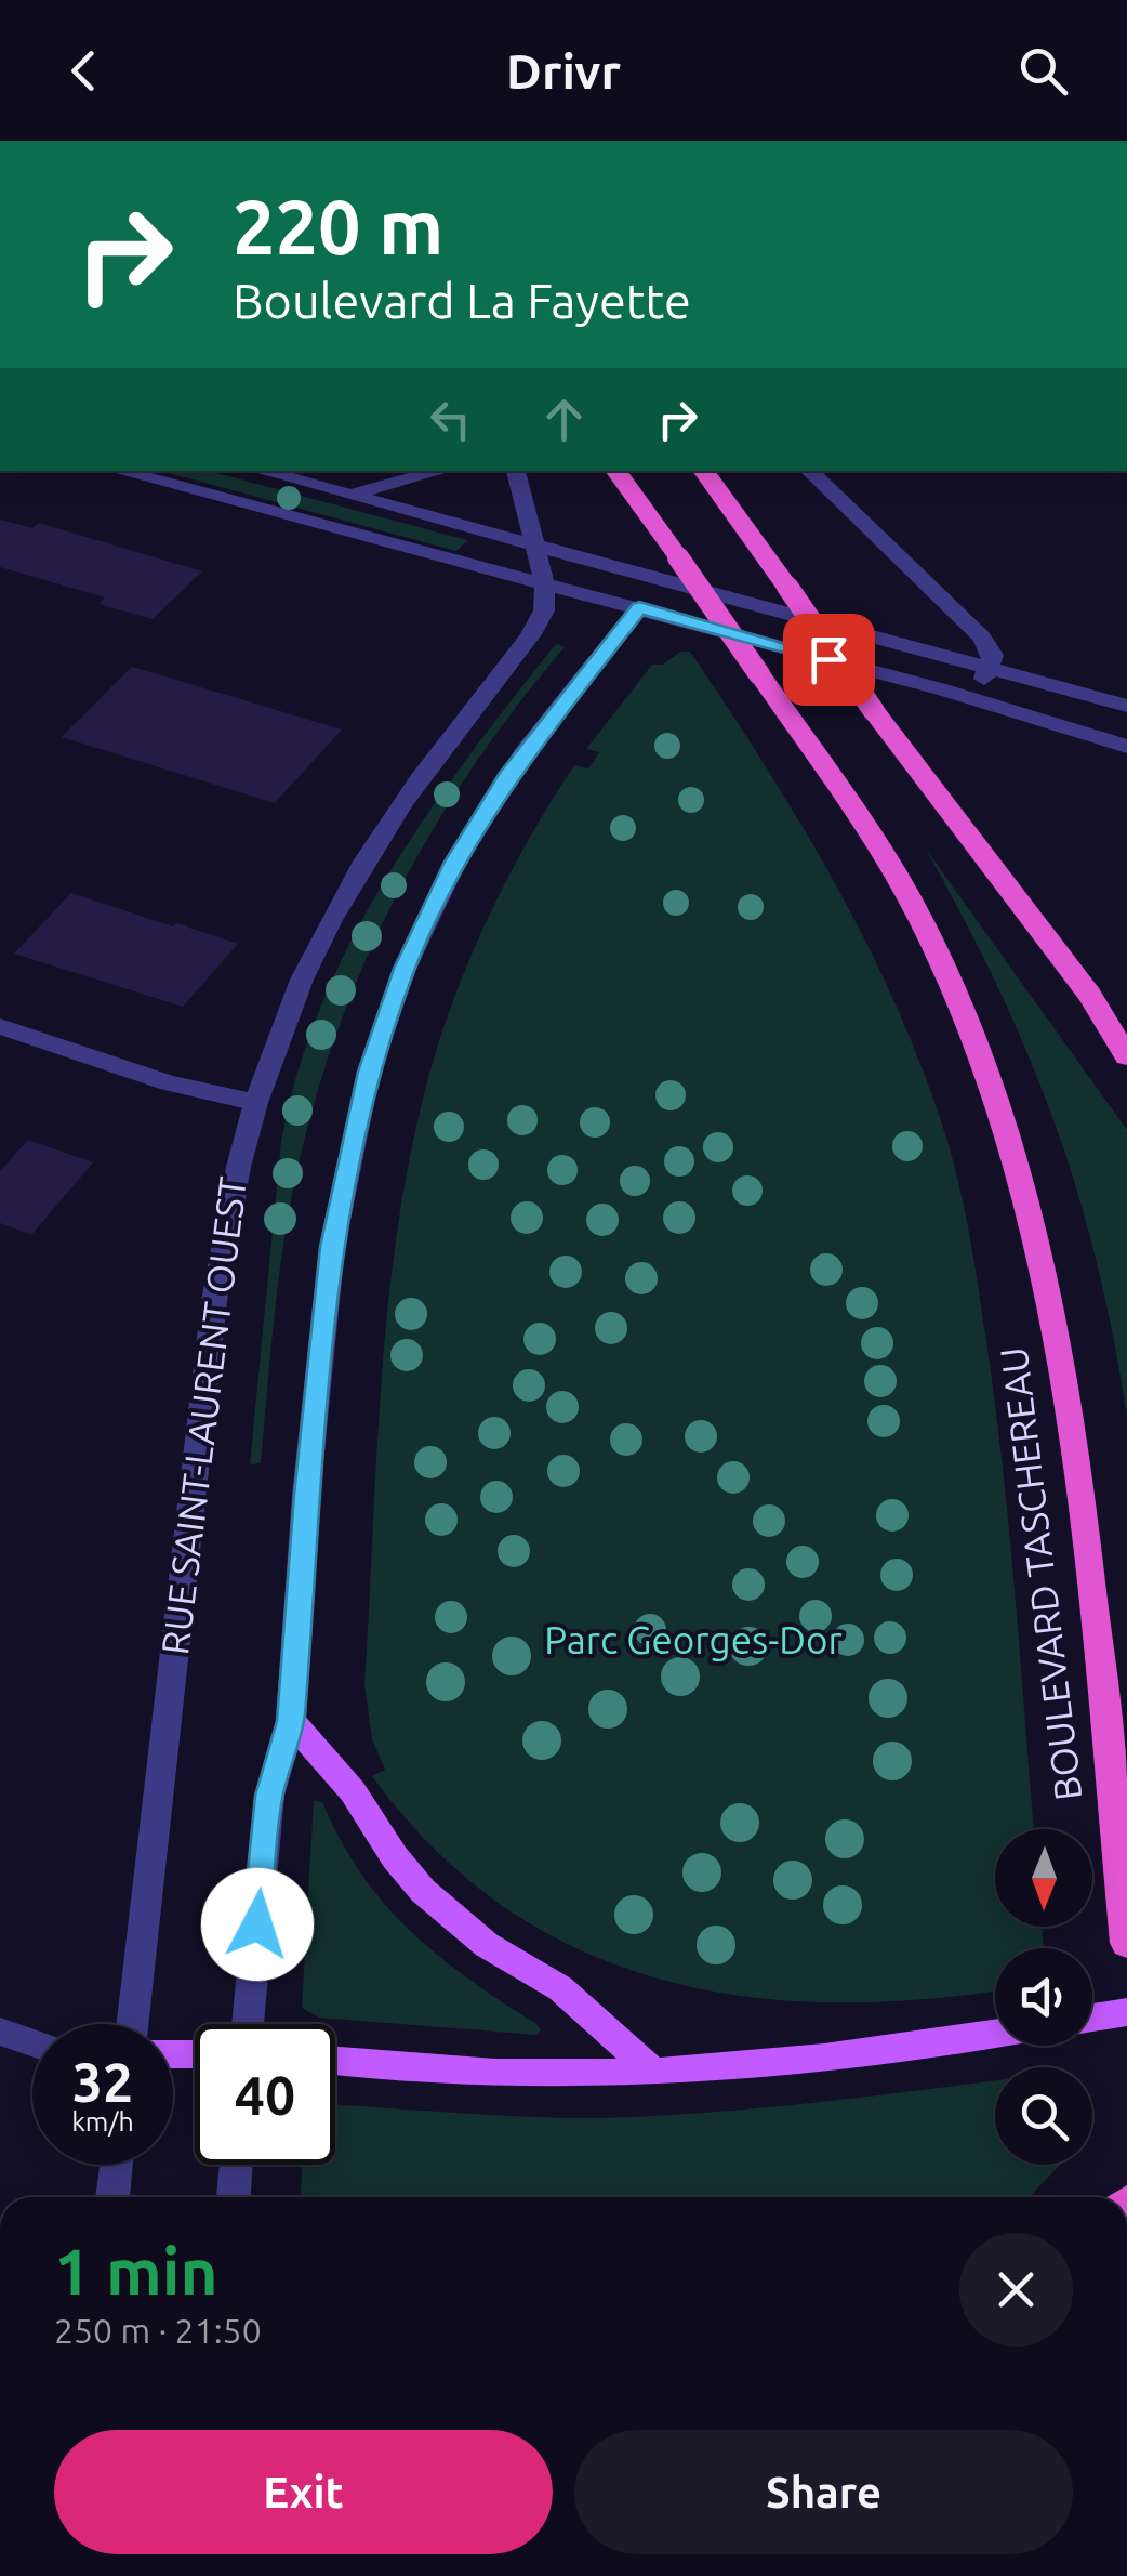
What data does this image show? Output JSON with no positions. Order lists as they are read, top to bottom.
{
  "streets": {
    "highway": ["BOULEVARD TASCHEREAU"],
    "street": ["RUE SAINT-LAURENT OUEST"]
  },
  "parks": ["Parc Georges-Dor"],
  "north": "bottom",
  "page": {
    "header": "Drivr",
    "turn": ["220 m", "Boulevard La Fayette"],
    "speed": "32 km/h",
    "limit": "40",
    "heading": ["1 min", "250 m · 21:50"],
    "buttons": ["Exit", "Share"]
  }
}
